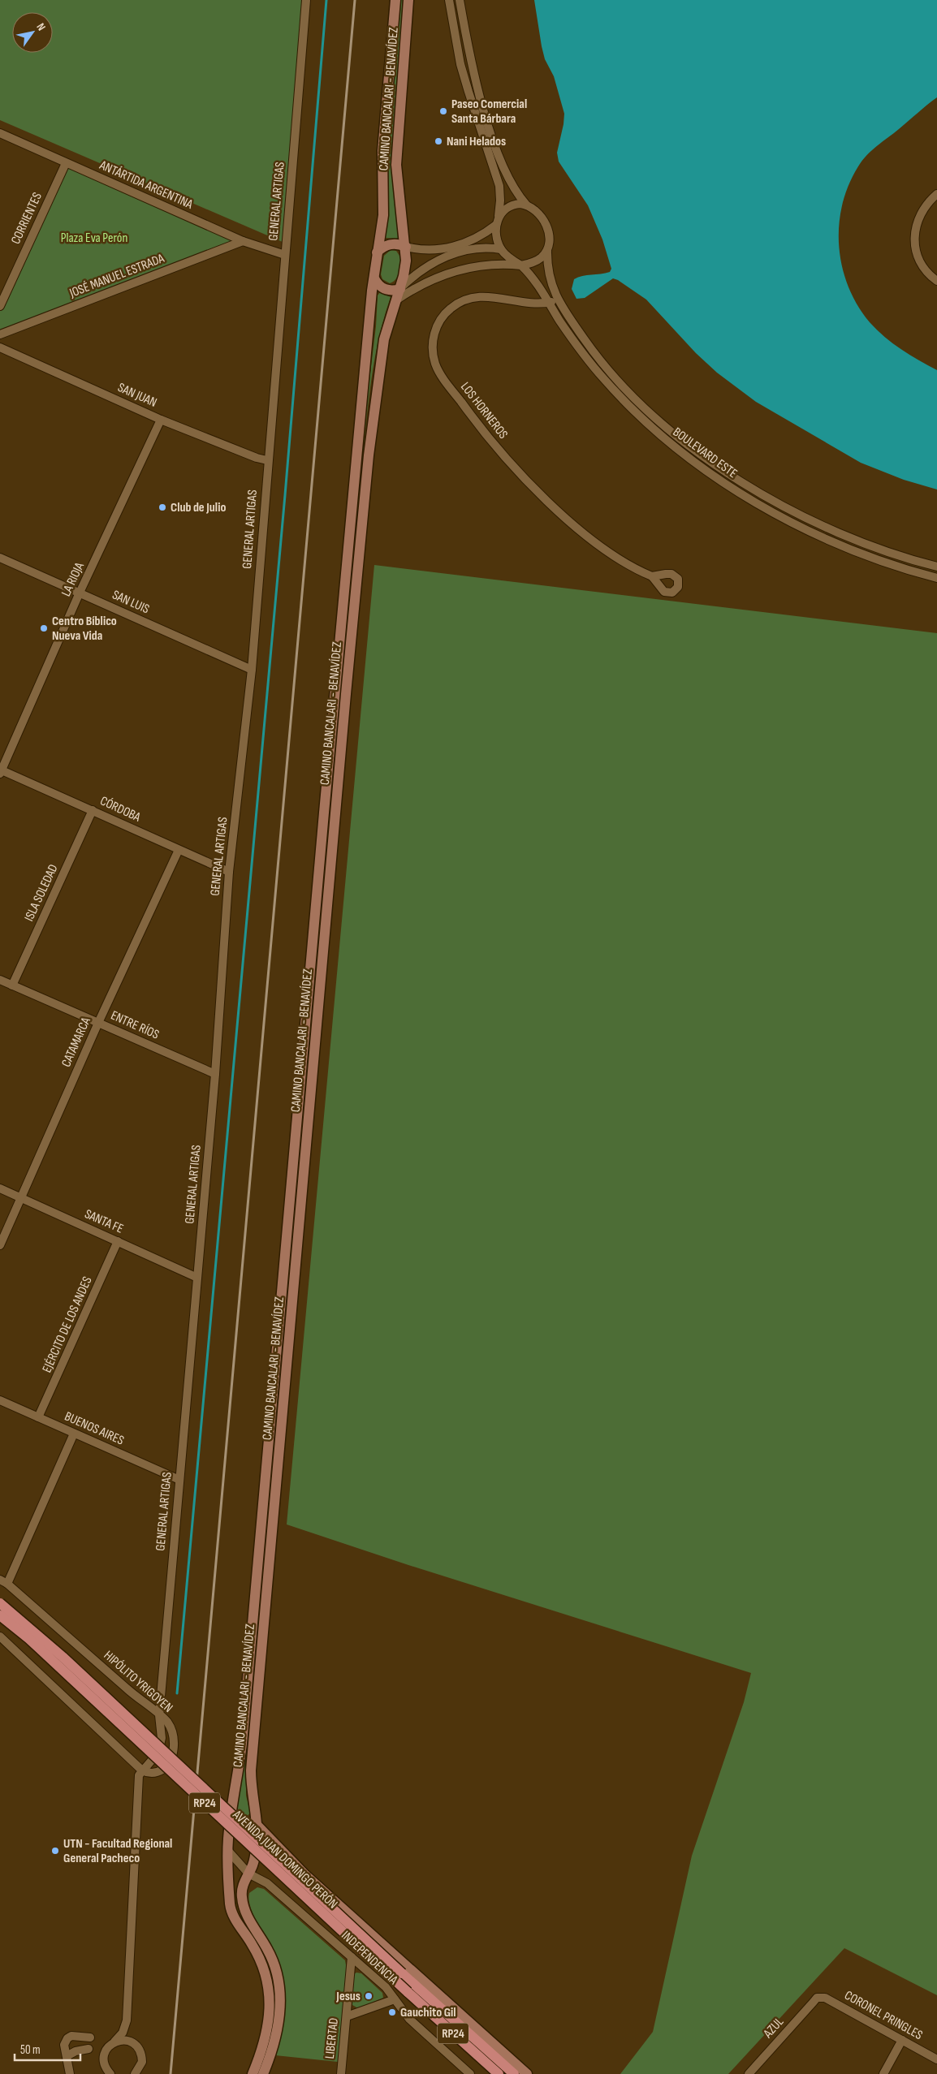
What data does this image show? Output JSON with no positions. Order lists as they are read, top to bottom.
{
  "streets": {
    "main road": ["CAMINO BANCALARI - BENAVÍDEZ", "RP24", "AVENIDA JUAN DOMINGO PERÓN"],
    "street": [
      "ANTÁRTIDA ARGENTINA",
      "GENERAL ARTIGAS",
      "CORRIENTES",
      "JOSÉ MANUEL ESTRADA",
      "SAN JUAN",
      "LOS HORNEROS",
      "BOULEVARD ESTE",
      "LA RIOJA",
      "SAN LUIS",
      "CÓRDOBA",
      "ISLA SOLEDAD",
      "ENTRE RÍOS",
      "CATAMARCA",
      "SANTA FE",
      "EJÉRCITO DE LOS ANDES",
      "BUENOS AIRES",
      "HIPÓLITO YRIGOYEN",
      "INDEPENDENCIA",
      "CORONEL PRINGLES",
      "AZUL",
      "LIBERTAD"
    ]
  },
  "crossings": [
    ["CAMINO BANCALARI - BENAVÍDEZ", "INDEPENDENCIA"],
    ["ANTÁRTIDA ARGENTINA", "GENERAL ARTIGAS"],
    ["ANTÁRTIDA ARGENTINA", "CORRIENTES"],
    ["ANTÁRTIDA ARGENTINA", "JOSÉ MANUEL ESTRADA"],
    ["GENERAL ARTIGAS", "SAN JUAN"],
    ["GENERAL ARTIGAS", "SAN LUIS"],
    ["GENERAL ARTIGAS", "CÓRDOBA"],
    ["GENERAL ARTIGAS", "ENTRE RÍOS"],
    ["GENERAL ARTIGAS", "SANTA FE"],
    ["GENERAL ARTIGAS", "BUENOS AIRES"],
    ["GENERAL ARTIGAS", "HIPÓLITO YRIGOYEN"],
    ["SAN JUAN", "LA RIOJA"],
    ["LOS HORNEROS", "BOULEVARD ESTE"],
    ["LA RIOJA", "SAN LUIS"],
    ["LA RIOJA", "CÓRDOBA"],
    ["CÓRDOBA", "ISLA SOLEDAD"],
    ["CÓRDOBA", "CATAMARCA"],
    ["ISLA SOLEDAD", "ENTRE RÍOS"],
    ["ENTRE RÍOS", "CATAMARCA"],
    ["CATAMARCA", "SANTA FE"],
    ["SANTA FE", "EJÉRCITO DE LOS ANDES"],
    ["EJÉRCITO DE LOS ANDES", "BUENOS AIRES"],
    ["INDEPENDENCIA", "LIBERTAD"],
    ["CORONEL PRINGLES", "AZUL"]
  ],
  "parks": ["Plaza Eva Perón"],
  "places": [
    "Paseo Comercial Santa Bárbara",
    "Nani Helados",
    "Club de Julio",
    "Centro Bíblico Nueva Vida",
    "UTN - Facultad Regional General Pacheco",
    "Jesus",
    "Gauchito Gil"
  ],
  "scale_bar": "50 m",
  "north": "top right"
}
